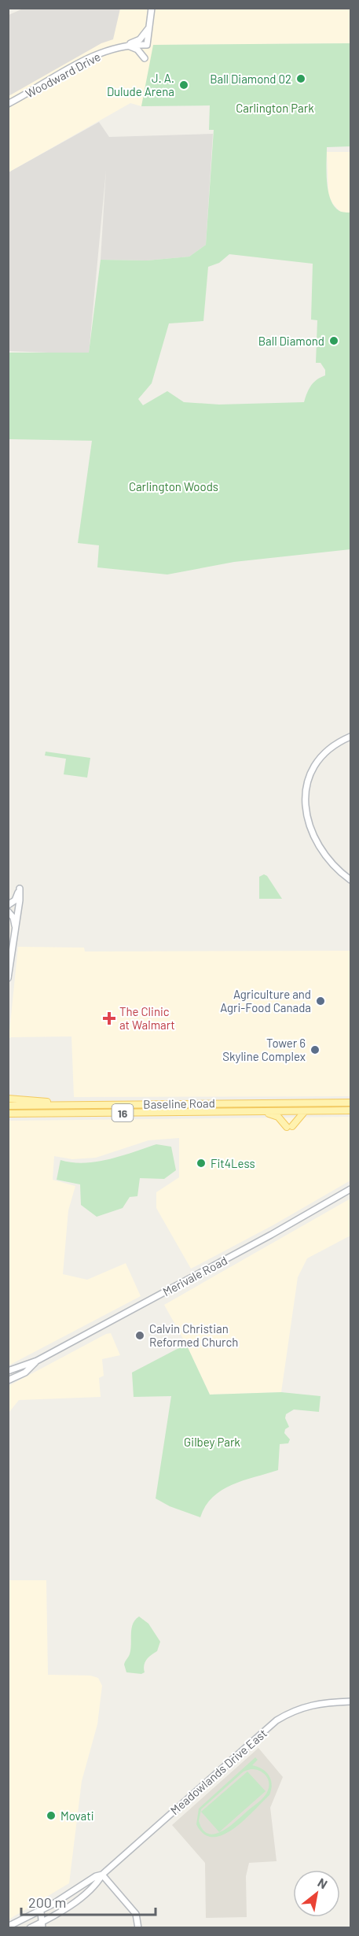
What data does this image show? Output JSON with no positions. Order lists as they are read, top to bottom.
{
  "streets": {
    "main road": [
      "Woodward Drive",
      "Baseline Road",
      "16",
      "Merivale Road",
      "Meadowlands Drive East"
    ]
  },
  "parks": ["Carlington Park", "Carlington Woods", "Gilbey Park"],
  "places": {
    "other": [
      "Ball Diamond 02",
      "J. A. Dulude Arena",
      "Ball Diamond",
      "Agriculture and Agri-Food Canada",
      "Tower 6 Skyline Complex",
      "Fit4Less",
      "Calvin Christian Reformed Church",
      "Movati"
    ],
    "health": ["The Clinic at Walmart"]
  },
  "scale_bar": "200 m",
  "north": "top right"
}
